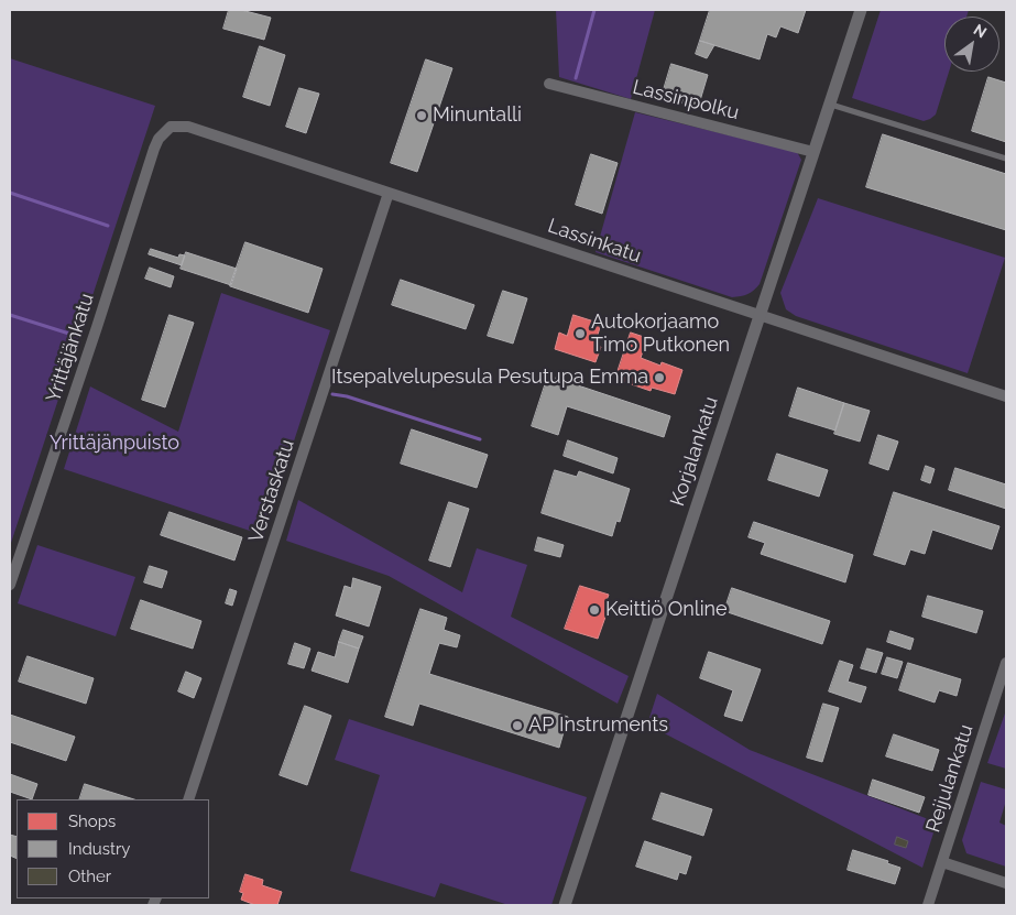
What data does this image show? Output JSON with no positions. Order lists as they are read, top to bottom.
{
  "streets": {
    "street": [
      "Lassinpolku",
      "Lassinkatu",
      "Yrittäjänkatu",
      "Korjalankatu",
      "Verstaskatu",
      "Reijulankatu"
    ]
  },
  "crossings": [
    ["Lassinpolku", "Korjalankatu"],
    ["Lassinkatu", "Yrittäjänkatu"],
    ["Lassinkatu", "Korjalankatu"],
    ["Lassinkatu", "Verstaskatu"]
  ],
  "parks": ["Yrittäjänpuisto"],
  "places": [
    "Minuntalli",
    "Autokorjaamo Timo Putkonen",
    "Itsepalvelupesula Pesutupa Emma",
    "Keittiö Online",
    "AP Instruments"
  ],
  "legend": ["Shops", "Industry", "Other"],
  "north": "top right"
}
